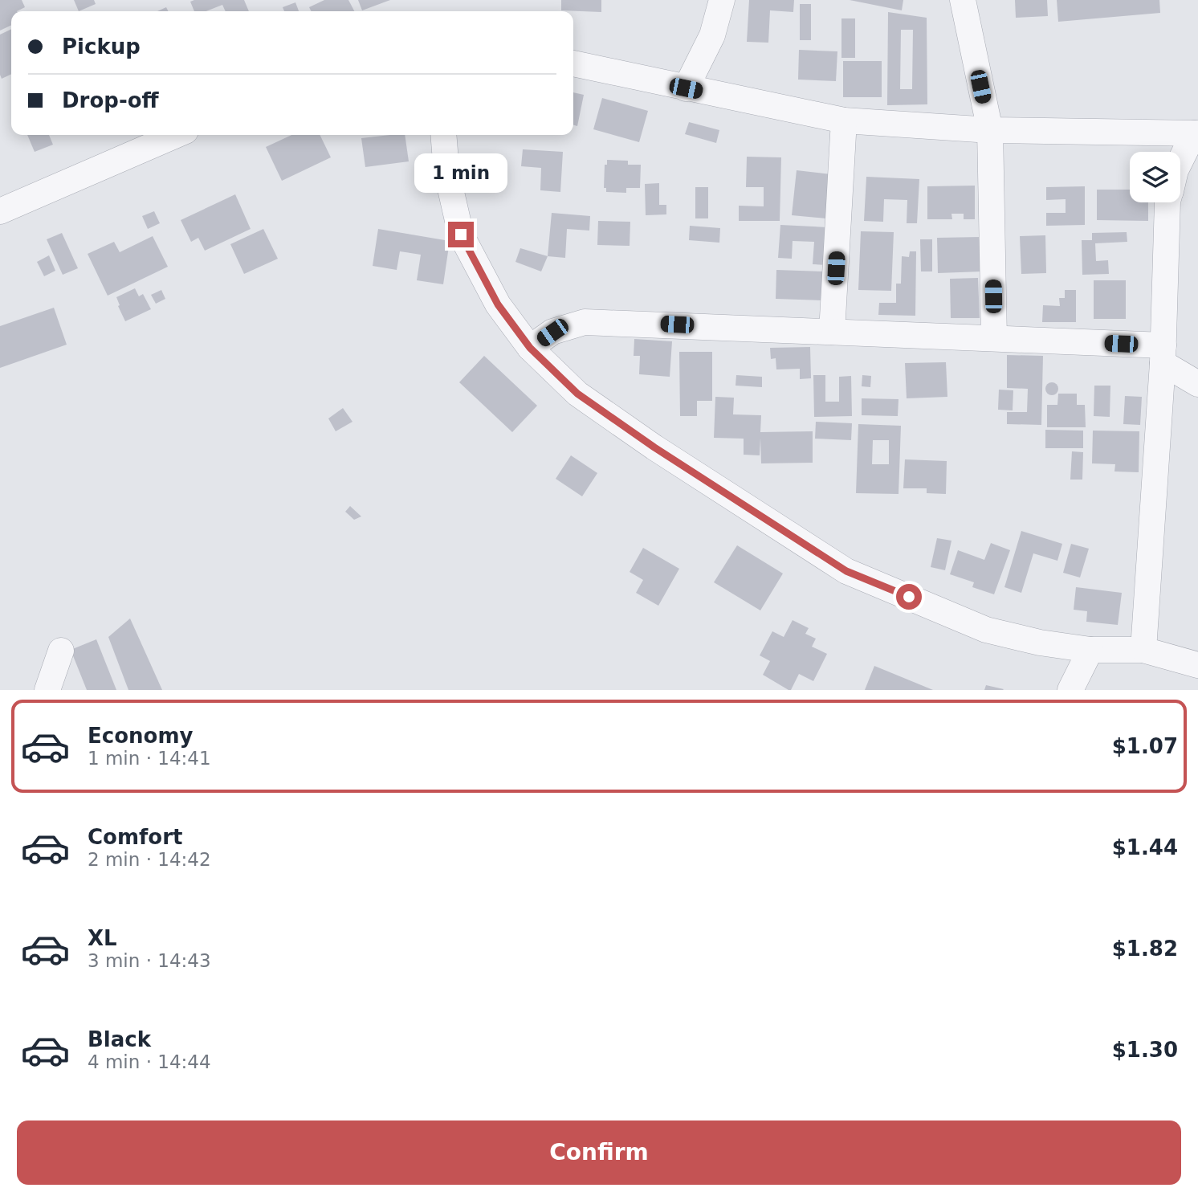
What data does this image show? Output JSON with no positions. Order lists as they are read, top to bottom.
{
  "page": {
    "banner": ["Pickup", "Drop-off"],
    "bubble": "1 min",
    "list": [
      {
        "name": "Economy",
        "note": "1 min · 14:41",
        "value": "$1.07"
      },
      {
        "name": "Comfort",
        "note": "2 min · 14:42",
        "value": "$1.44"
      },
      {
        "name": "XL",
        "note": "3 min · 14:43",
        "value": "$1.82"
      },
      {
        "name": "Black",
        "note": "4 min · 14:44",
        "value": "$1.30"
      }
    ],
    "buttons": "Confirm"
  }
}
